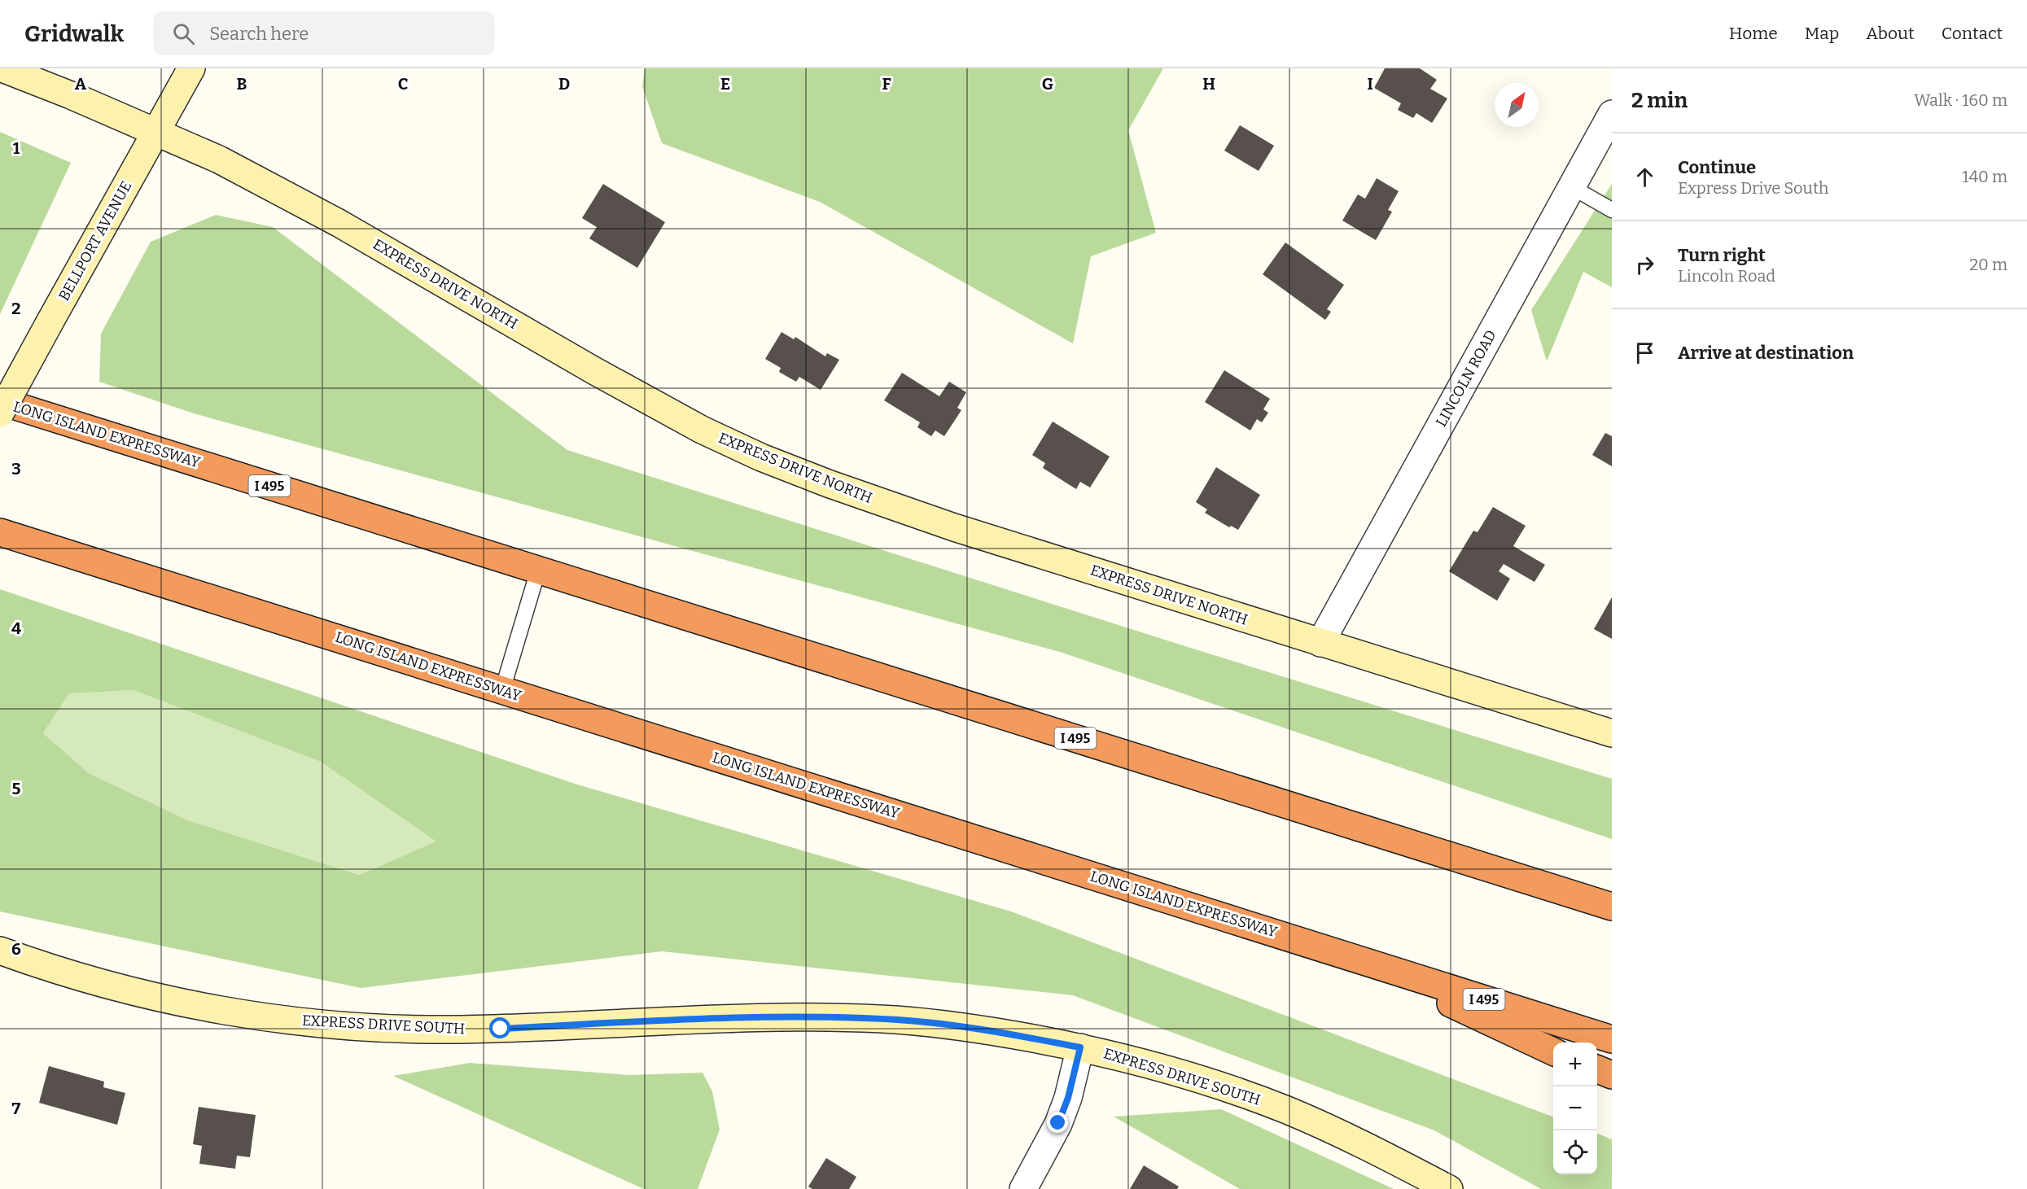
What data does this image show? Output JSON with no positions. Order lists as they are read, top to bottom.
{
  "streets": {
    "highway": ["LONG ISLAND EXPRESSWAY", "I 495"],
    "main road": ["BELLPORT AVENUE", "EXPRESS DRIVE NORTH", "EXPRESS DRIVE SOUTH"],
    "street": ["LINCOLN ROAD"]
  },
  "crossings": [
    ["BELLPORT AVENUE", "EXPRESS DRIVE NORTH"],
    ["EXPRESS DRIVE NORTH", "LINCOLN ROAD"]
  ],
  "north": "top right",
  "page": {
    "header": "Gridwalk",
    "search": "Search here",
    "nav": [
      "Home",
      "Map",
      "About",
      "Contact"
    ],
    "heading": ["2 min", "Walk · 160 m"],
    "list": [
      ["Continue", "Express Drive South", "140 m"],
      ["Turn right", "Lincoln Road", "20 m"],
      "Arrive at destination"
    ],
    "map_buttons": ["+", "−"]
  },
  "grid": {
    "columns": [
      "A",
      "B",
      "C",
      "D",
      "E",
      "F",
      "G",
      "H",
      "I"
    ],
    "rows": [
      "1",
      "2",
      "3",
      "4",
      "5",
      "6",
      "7"
    ]
  }
}
